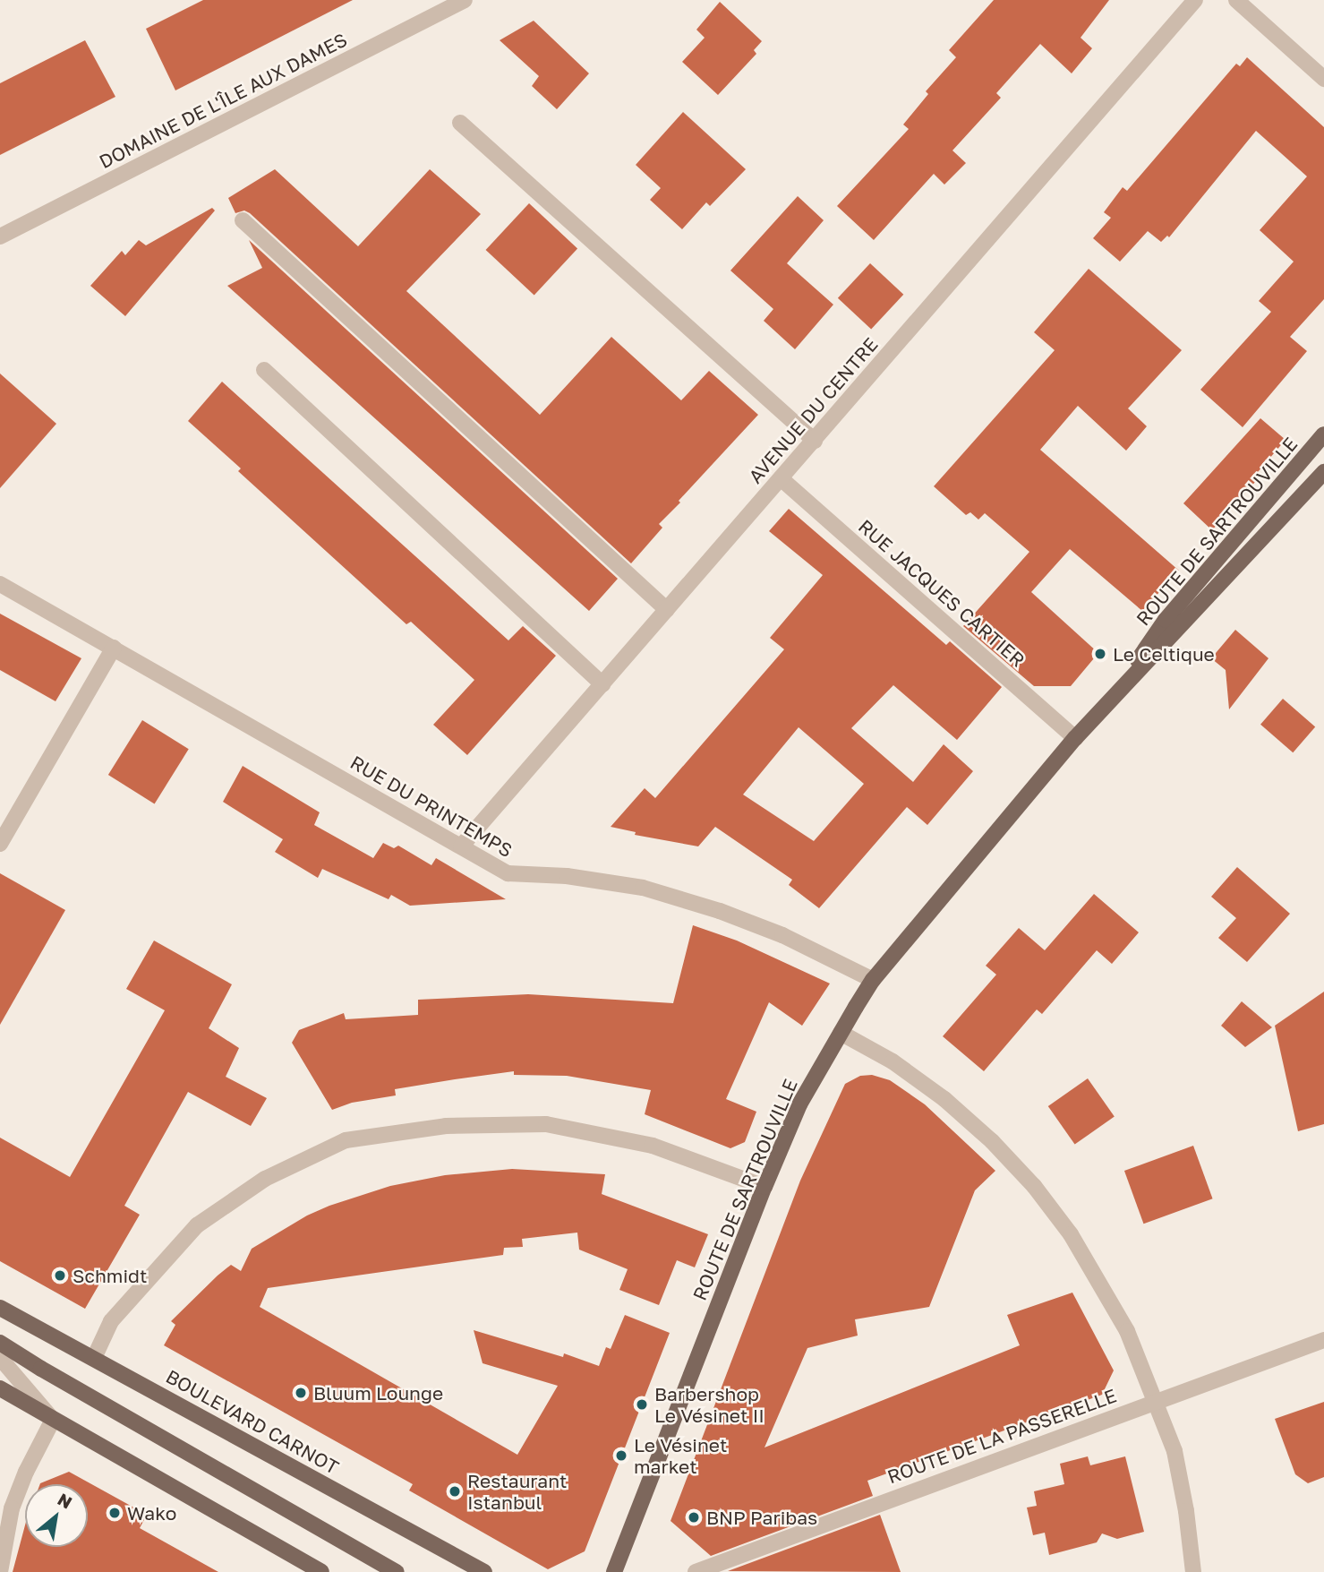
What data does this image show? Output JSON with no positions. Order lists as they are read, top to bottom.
{
  "streets": {
    "main road": ["ROUTE DE SARTROUVILLE", "BOULEVARD CARNOT"],
    "street": [
      "DOMAINE DE L'ÎLE AUX DAMES",
      "AVENUE DU CENTRE",
      "RUE JACQUES CARTIER",
      "RUE DU PRINTEMPS",
      "ROUTE DE LA PASSERELLE"
    ]
  },
  "crossings": [
    ["AVENUE DU CENTRE", "RUE JACQUES CARTIER"],
    ["AVENUE DU CENTRE", "RUE DU PRINTEMPS"],
    ["ROUTE DE SARTROUVILLE", "RUE JACQUES CARTIER"],
    ["ROUTE DE SARTROUVILLE", "RUE DU PRINTEMPS"]
  ],
  "places": [
    "Le Celtique",
    "Schmidt",
    "Bluum Lounge",
    "Barbershop Le Vésinet II",
    "Le Vésinet market",
    "Restaurant Istanbul",
    "Wako",
    "BNP Paribas"
  ],
  "north": "top right"
}
